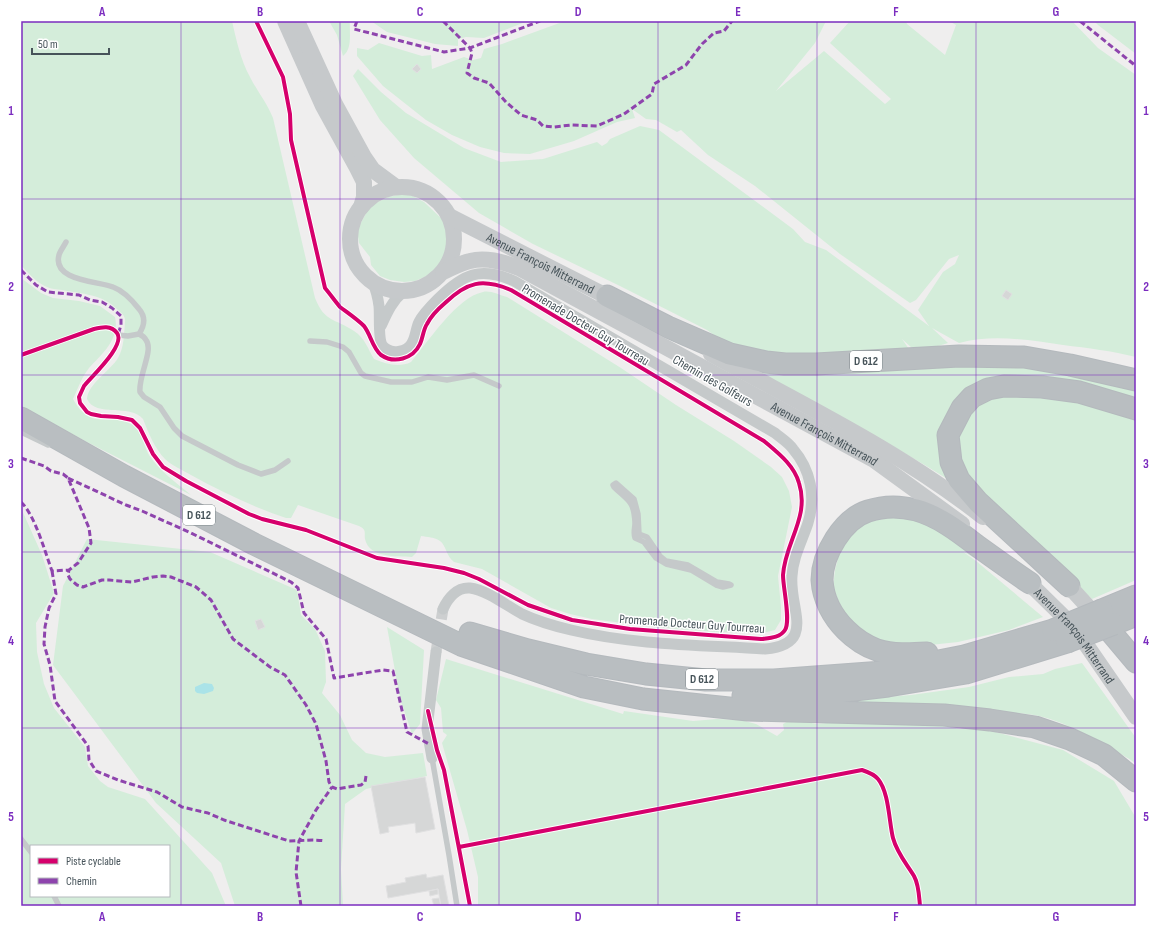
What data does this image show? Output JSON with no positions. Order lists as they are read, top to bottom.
{
  "streets": {
    "highway": ["D 612"],
    "main road": ["Avenue François Mitterrand"],
    "street": ["Chemin des Golfeurs"],
    "cycle path": ["Promenade Docteur Guy Tourreau"]
  },
  "crossings": [
    ["Avenue François Mitterrand", "D 612"],
    ["Avenue François Mitterrand", "Chemin des Golfeurs"]
  ],
  "legend": ["Piste cyclable", "Chemin"],
  "scale_bar": "50 m",
  "grid": {
    "columns": [
      "A",
      "B",
      "C",
      "D",
      "E",
      "F",
      "G"
    ],
    "rows": [
      "1",
      "2",
      "3",
      "4",
      "5"
    ]
  }
}
